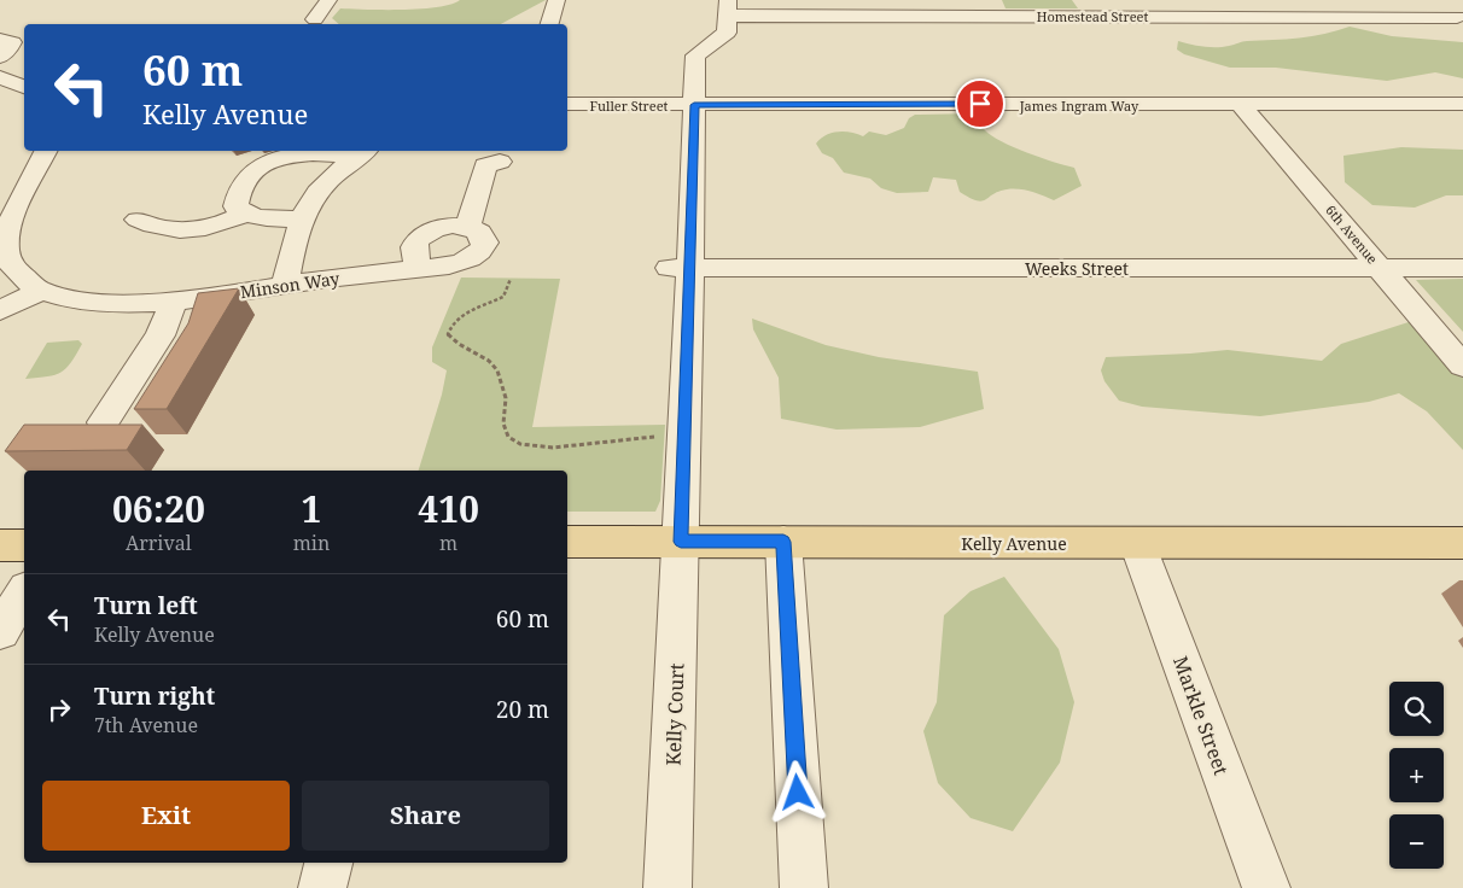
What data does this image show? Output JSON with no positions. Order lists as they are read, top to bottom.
{
  "streets": {
    "main road": ["Kelly Avenue"],
    "street": [
      "Homestead Street",
      "Fuller Street",
      "James Ingram Way",
      "6th Avenue",
      "Weeks Street",
      "Minson Way",
      "Kelly Court",
      "Markle Street"
    ]
  },
  "crossings": [
    ["Homestead Street", "Kelly Court"],
    ["Fuller Street", "James Ingram Way"],
    ["Fuller Street", "Kelly Court"],
    ["James Ingram Way", "6th Avenue"],
    ["James Ingram Way", "Kelly Court"],
    ["6th Avenue", "Weeks Street"],
    ["Weeks Street", "Kelly Court"],
    ["Kelly Avenue", "Kelly Court"],
    ["Kelly Avenue", "Markle Street"]
  ],
  "page": {
    "turn": ["60 m", "Kelly Avenue"],
    "eta": [
      "06:20",
      "Arrival",
      "1",
      "min",
      "410",
      "m"
    ],
    "list": [
      {
        "name": "Turn left",
        "note": "Kelly Avenue",
        "value": "60 m"
      },
      {
        "name": "Turn right",
        "note": "7th Avenue",
        "value": "20 m"
      }
    ],
    "map_buttons": ["+", "−"],
    "buttons": ["Exit", "Share"]
  }
}
